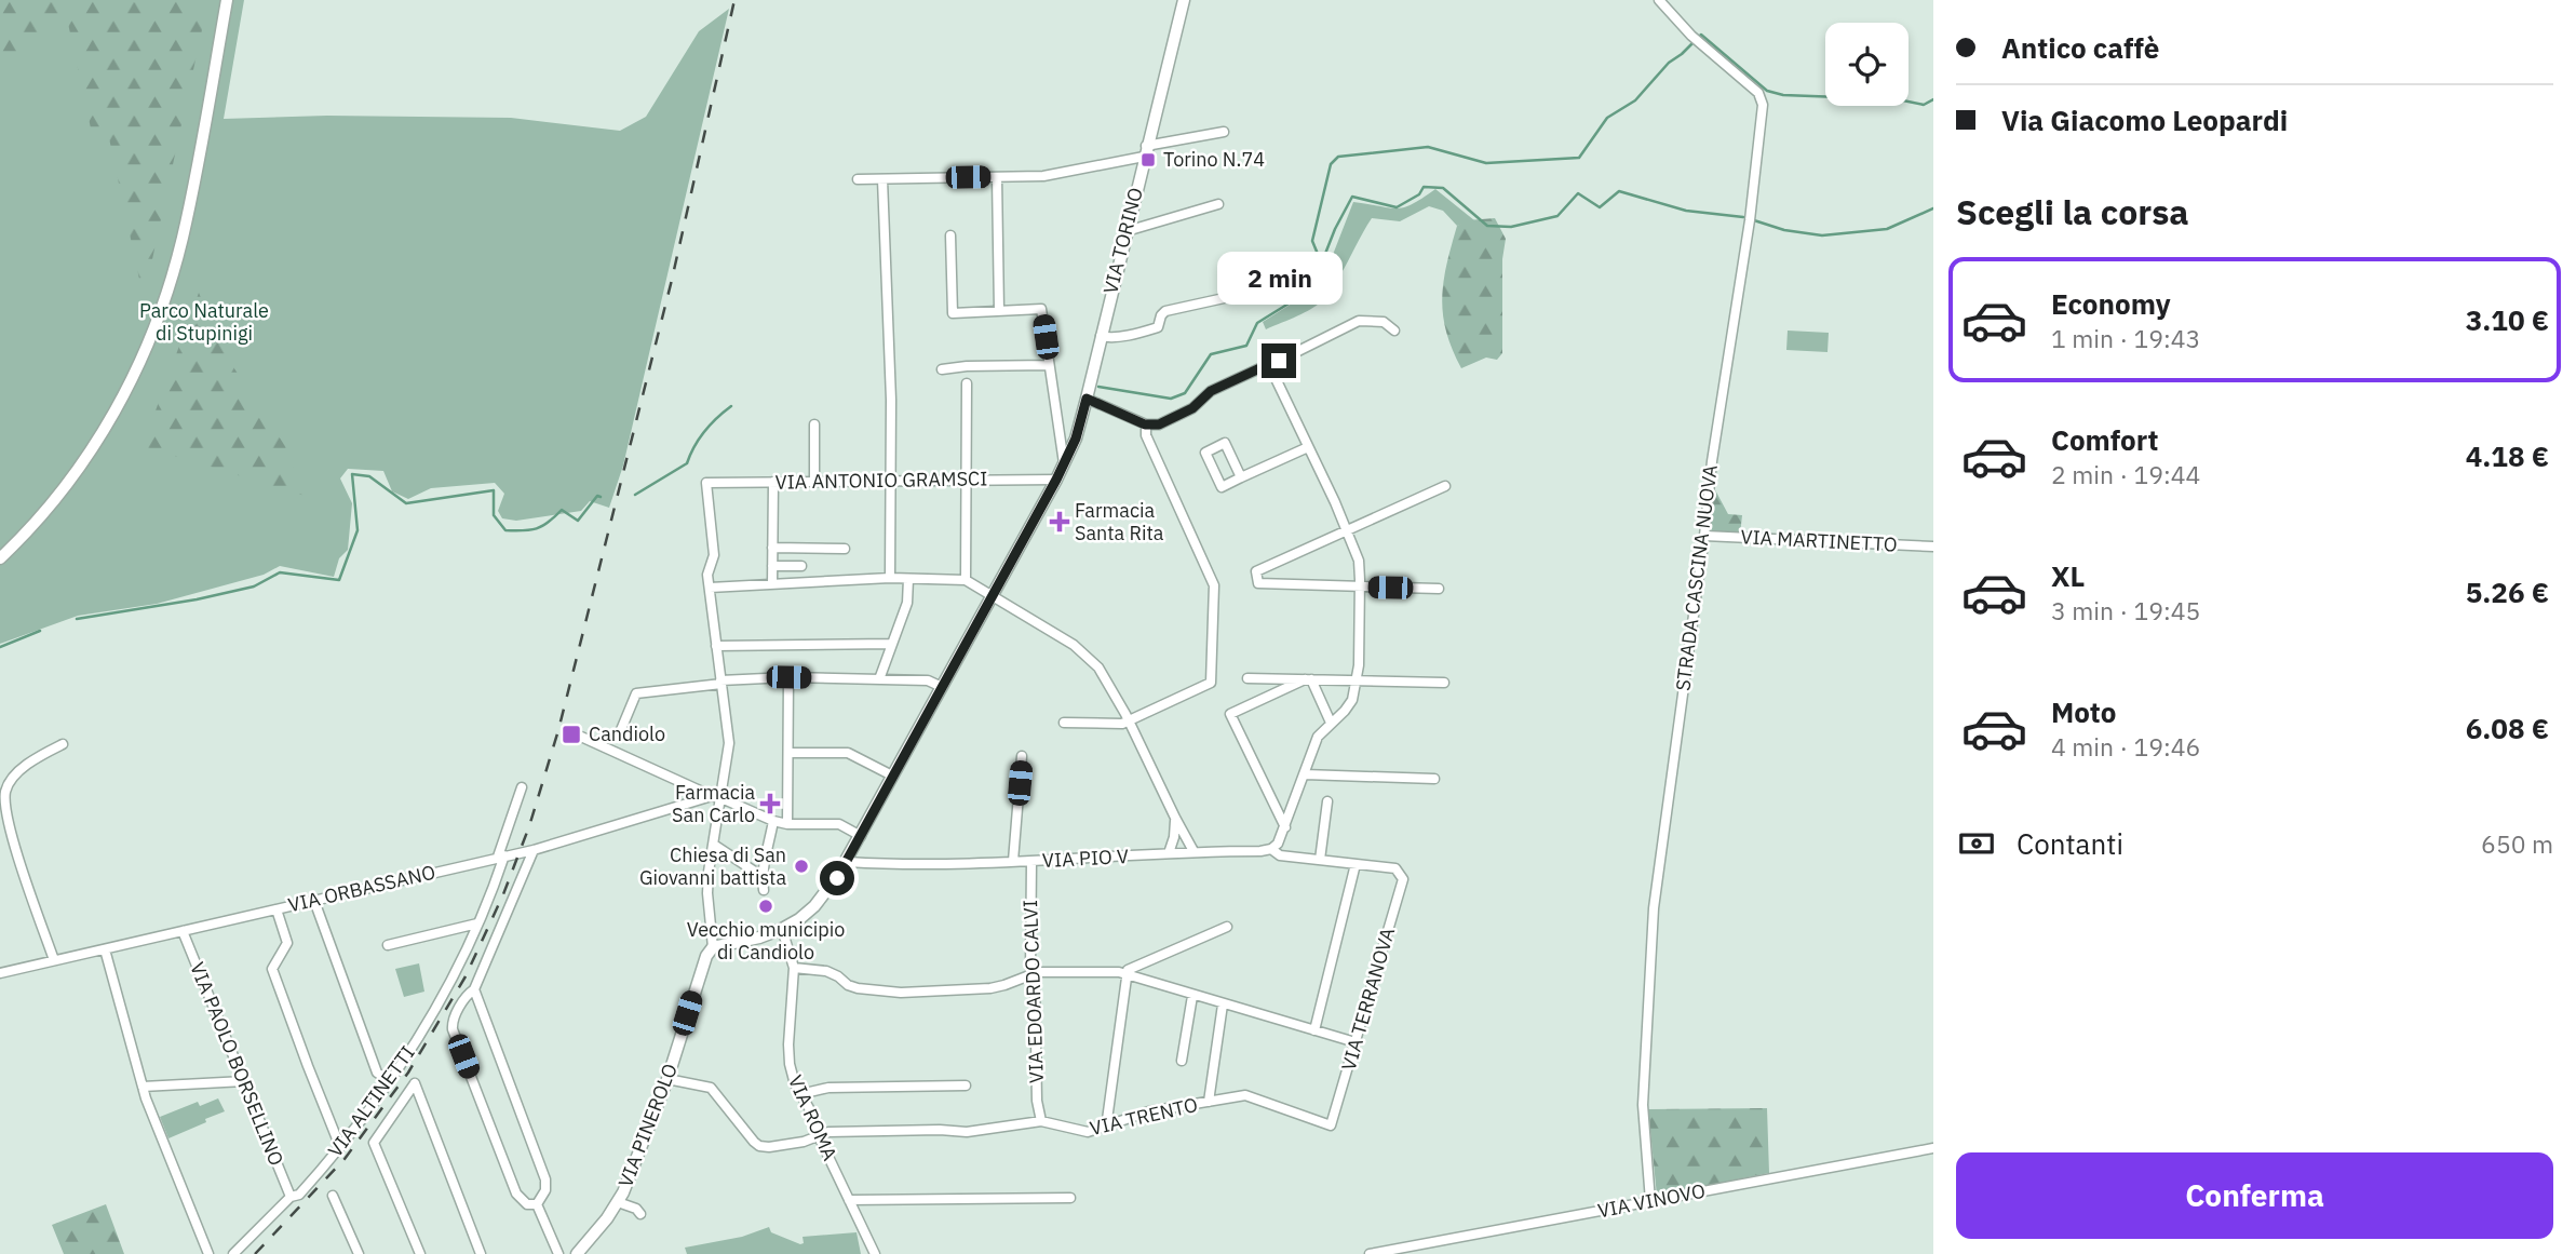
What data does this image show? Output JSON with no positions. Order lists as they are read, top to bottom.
{
  "streets": {
    "main road": ["VIA TORINO", "VIA PINEROLO"],
    "street": [
      "VIA ANTONIO GRAMSCI",
      "VIA MARTINETTO",
      "STRADA CASCINA NUOVA",
      "VIA PIO V",
      "VIA ORBASSANO",
      "VIA EDOARDO CALVI",
      "VIA TERRANOVA",
      "VIA PAOLO BORSELLINO",
      "VIA ALTINETTI",
      "VIA TRENTO",
      "VIA ROMA",
      "VIA VINOVO"
    ]
  },
  "crossings": [
    ["VIA TORINO", "VIA ANTONIO GRAMSCI"],
    ["VIA TORINO", "VIA PIO V"],
    ["VIA TORINO", "VIA ROMA"],
    ["VIA MARTINETTO", "STRADA CASCINA NUOVA"],
    ["STRADA CASCINA NUOVA", "VIA VINOVO"],
    ["VIA PIO V", "VIA EDOARDO CALVI"],
    ["VIA PIO V", "VIA TERRANOVA"],
    ["VIA ORBASSANO", "VIA PAOLO BORSELLINO"],
    ["VIA ORBASSANO", "VIA ALTINETTI"],
    ["VIA EDOARDO CALVI", "VIA TRENTO"],
    ["VIA TERRANOVA", "VIA TRENTO"],
    ["VIA PAOLO BORSELLINO", "VIA ALTINETTI"],
    ["VIA TRENTO", "VIA ROMA"],
    ["VIA TRENTO", "VIA PINEROLO"]
  ],
  "parks": ["Parco Naturale di Stupinigi"],
  "places": {
    "transit": ["Torino N.74", "Candiolo"],
    "health": ["Farmacia Santa Rita", "Farmacia San Carlo"],
    "other": ["Chiesa di San Giovanni battista", "Vecchio municipio di Candiolo"]
  },
  "page": {
    "banner": ["Antico caffè", "Via Giacomo Leopardi"],
    "heading": "Scegli la corsa",
    "bubble": "2 min",
    "list": [
      {
        "name": "Economy",
        "note": "1 min · 19:43",
        "value": "3.10 €"
      },
      {
        "name": "Comfort",
        "note": "2 min · 19:44",
        "value": "4.18 €"
      },
      {
        "name": "XL",
        "note": "3 min · 19:45",
        "value": "5.26 €"
      },
      {
        "name": "Moto",
        "note": "4 min · 19:46",
        "value": "6.08 €"
      }
    ],
    "pay": ["Contanti", "650 m"],
    "buttons": "Conferma"
  }
}
